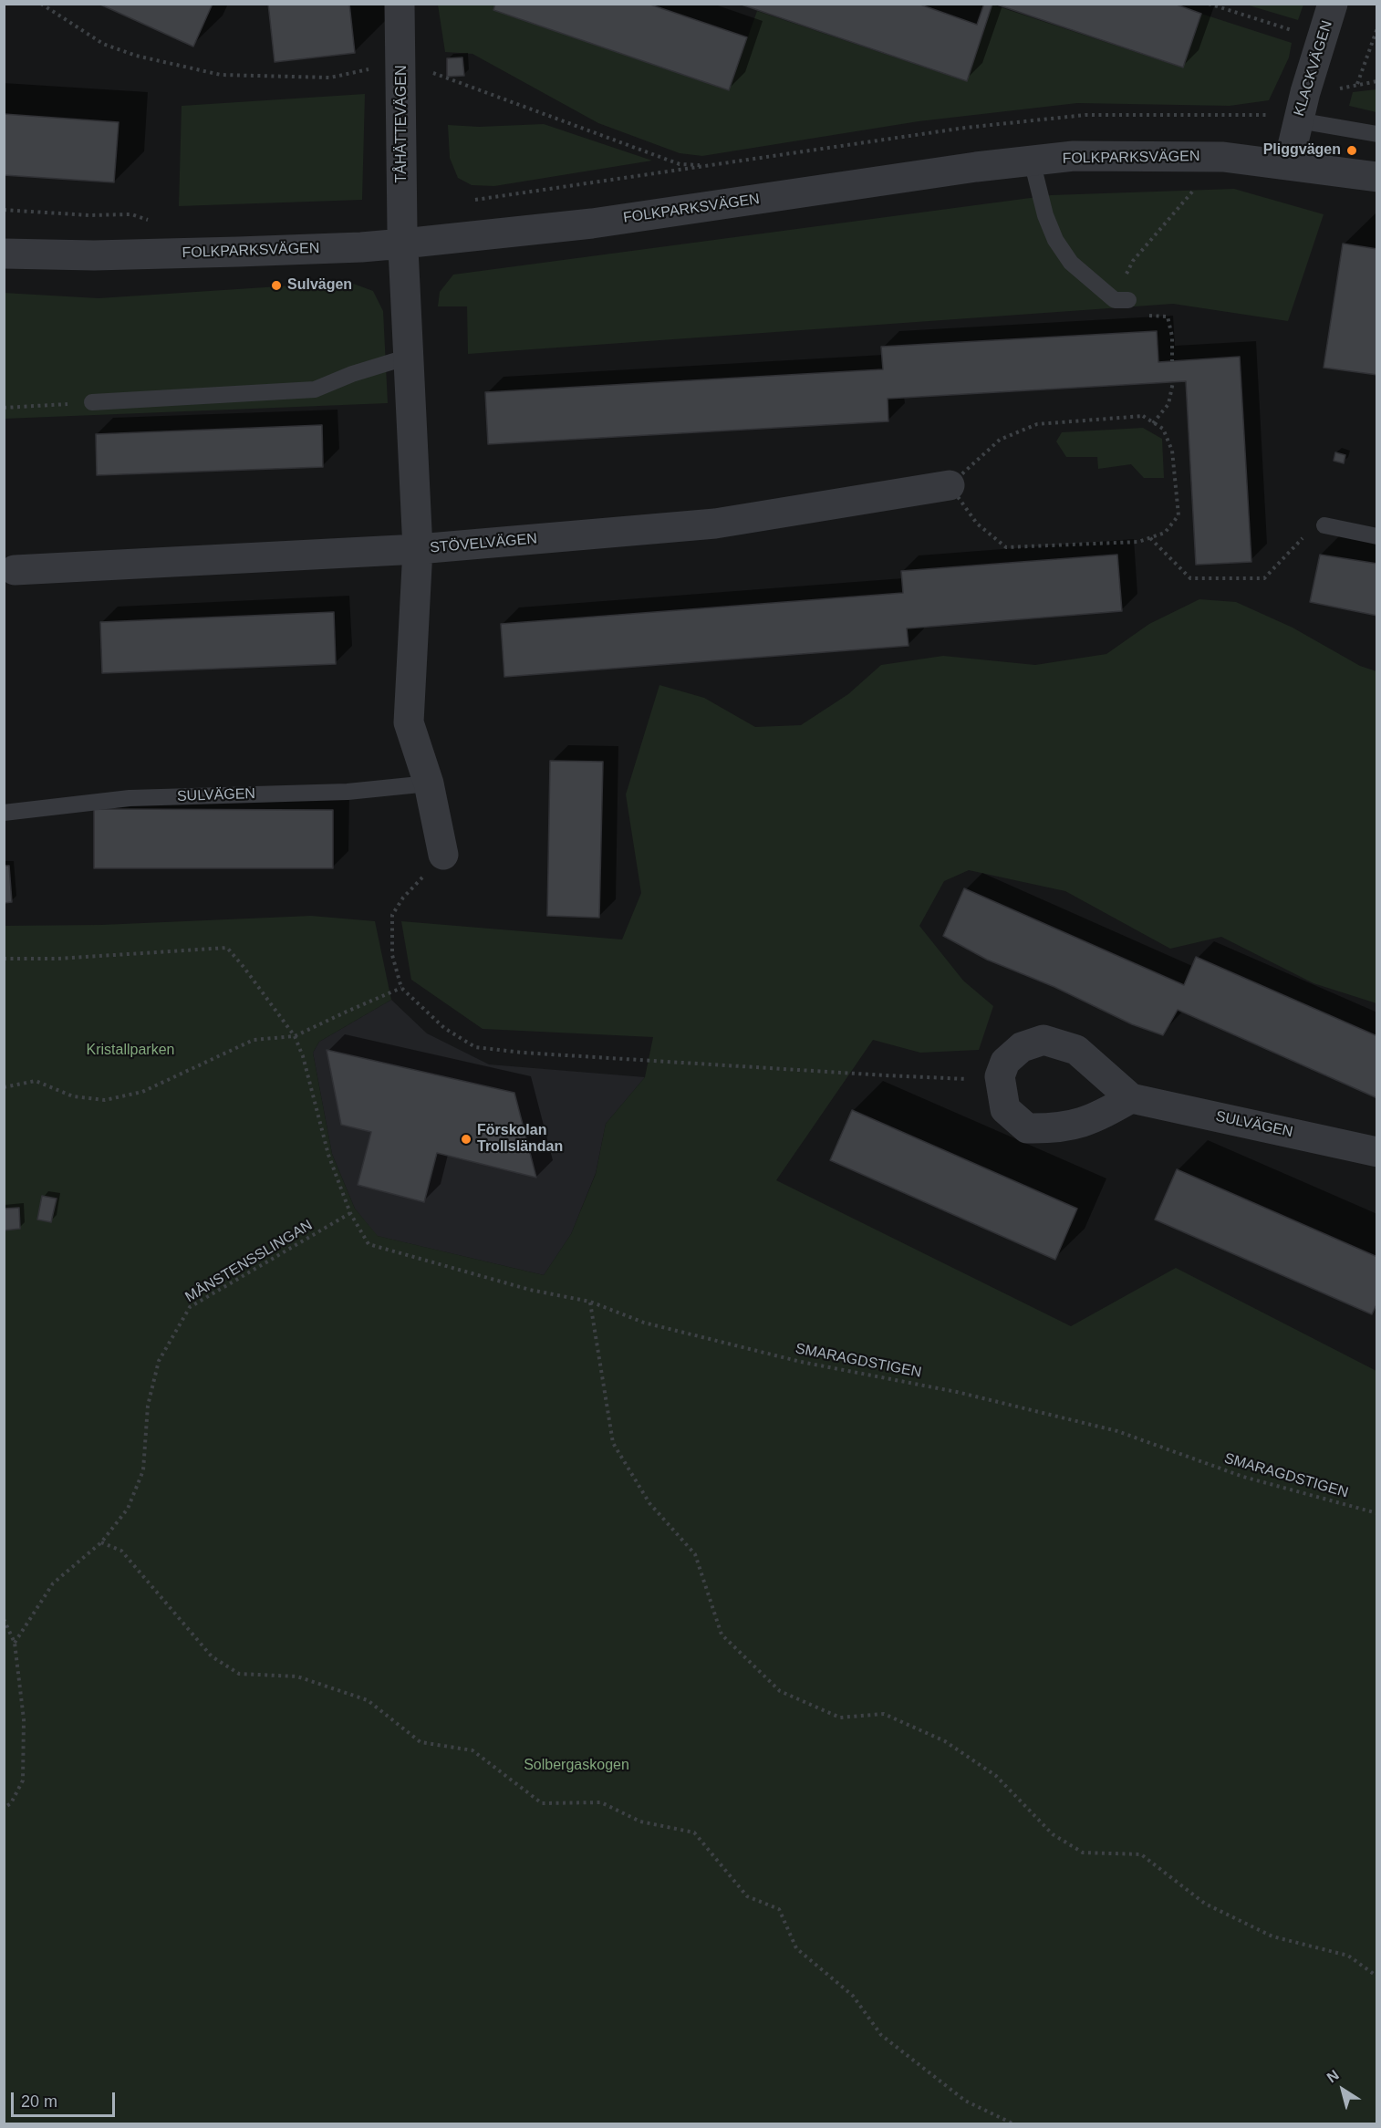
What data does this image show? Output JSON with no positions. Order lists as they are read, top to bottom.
{
  "streets": {
    "street": [
      "KLACKVÄGEN",
      "TÅHÄTTEVÄGEN",
      "FOLKPARKSVÄGEN",
      "STÖVELVÄGEN",
      "SULVÄGEN"
    ],
    "path": ["MÅNSTENSSLINGAN", "SMARAGDSTIGEN"]
  },
  "crossings": [
    ["KLACKVÄGEN", "FOLKPARKSVÄGEN"],
    ["TÅHÄTTEVÄGEN", "FOLKPARKSVÄGEN"],
    ["MÅNSTENSSLINGAN", "SMARAGDSTIGEN"]
  ],
  "parks": ["Kristallparken", "Solbergaskogen"],
  "places": ["Pliggvägen", "Sulvägen", "Förskolan Trollsländan"],
  "scale_bar": "20 m",
  "north": "top left"
}
